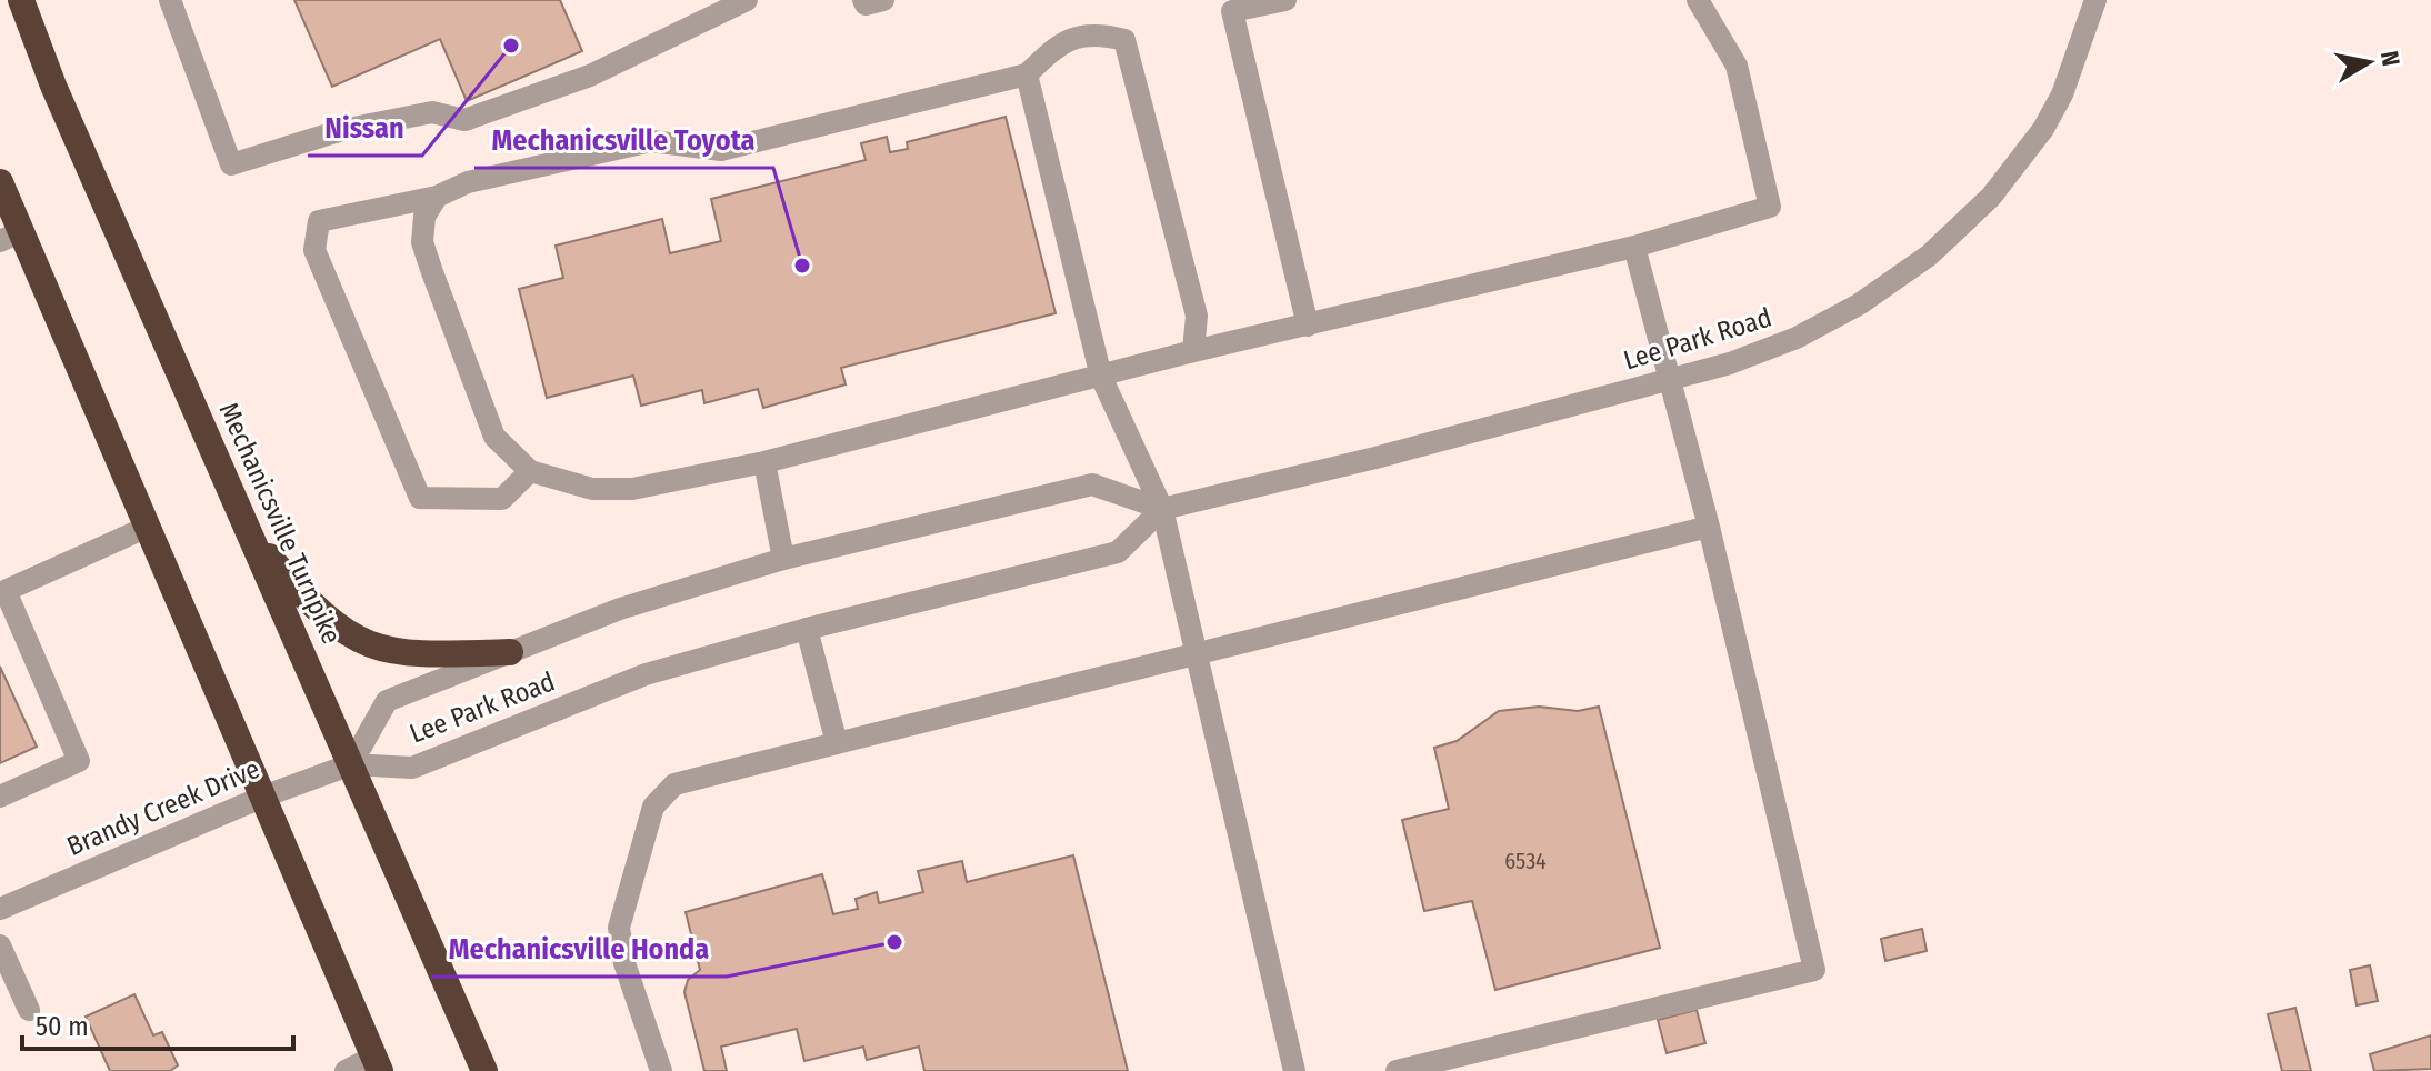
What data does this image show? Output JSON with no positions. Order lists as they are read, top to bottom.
{
  "streets": {
    "highway": ["Mechanicsville Turnpike"],
    "street": ["Lee Park Road", "Brandy Creek Drive"]
  },
  "crossings": [
    ["Lee Park Road", "Mechanicsville Turnpike"],
    ["Lee Park Road", "Brandy Creek Drive"],
    ["Mechanicsville Turnpike", "Brandy Creek Drive"]
  ],
  "places": ["Nissan", "Mechanicsville Toyota", "Mechanicsville Honda"],
  "house_numbers": ["6534"],
  "scale_bar": "50 m",
  "north": "right"
}
